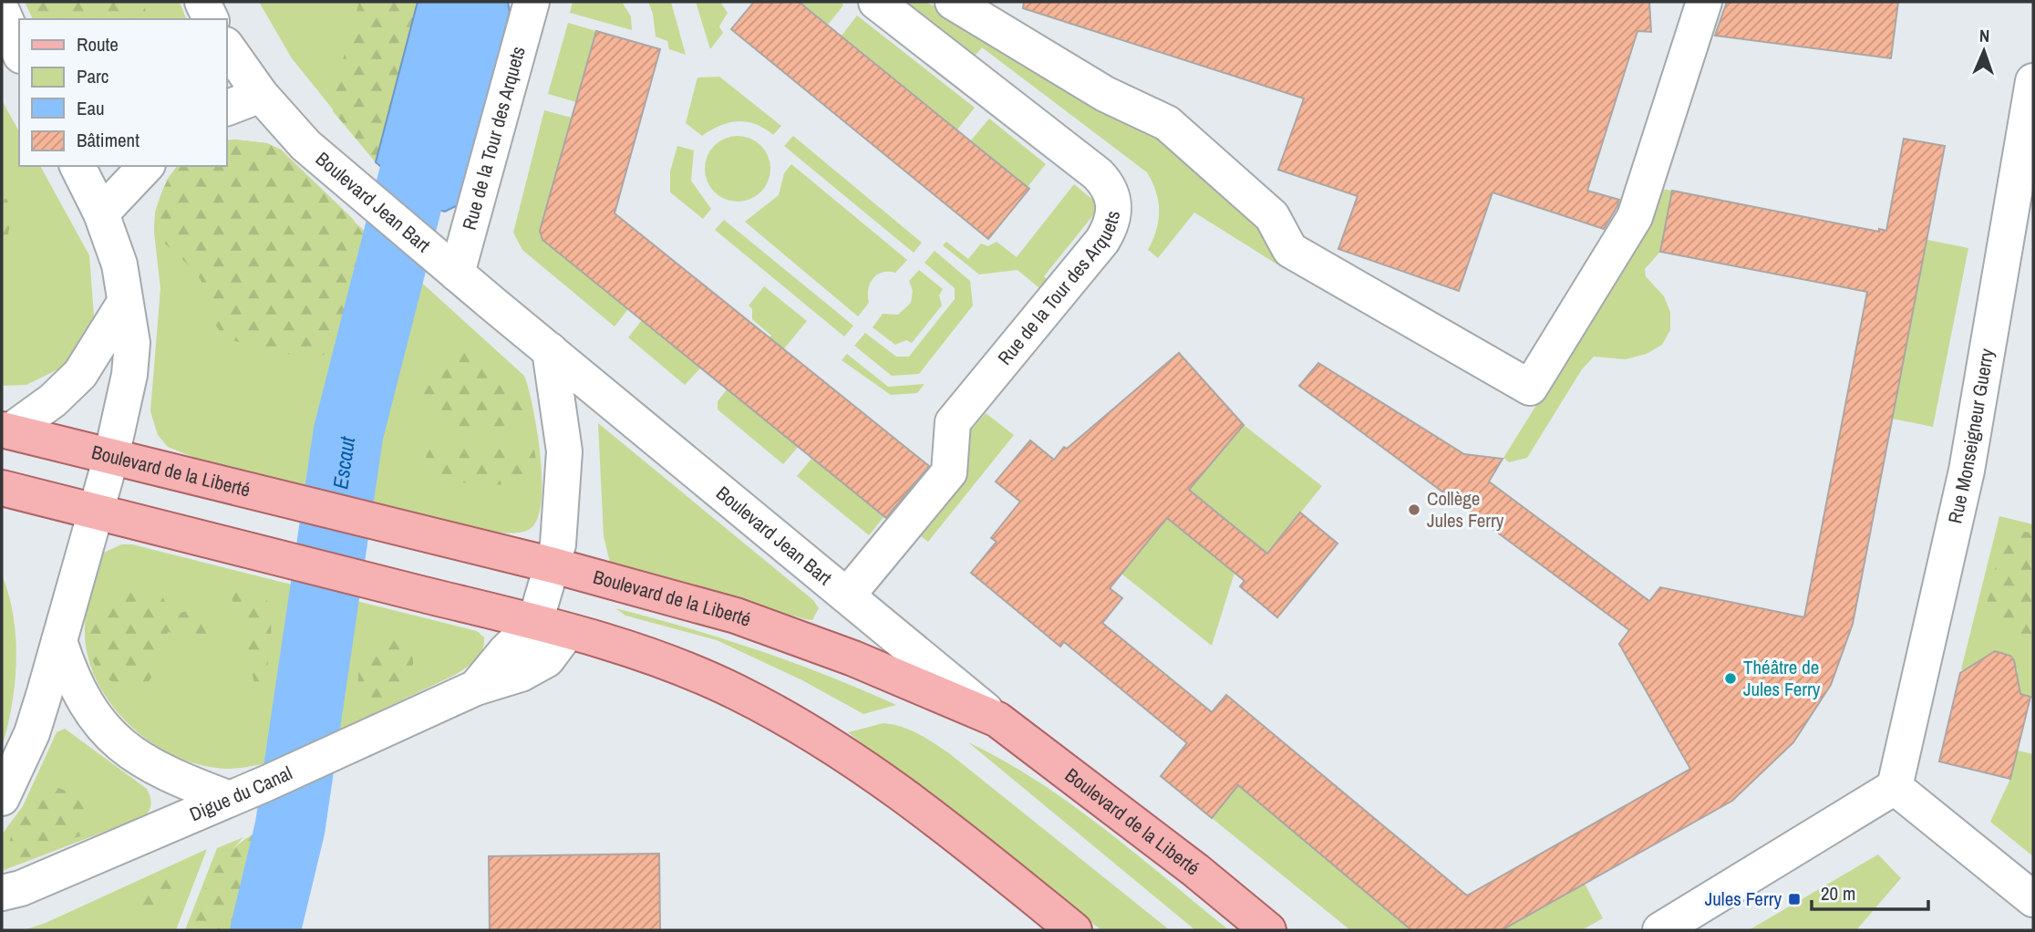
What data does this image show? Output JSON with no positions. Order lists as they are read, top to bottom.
{
  "streets": {
    "main road": ["Boulevard de la Liberté"],
    "street": [
      "Rue de la Tour des Arquets",
      "Boulevard Jean Bart",
      "Rue Monseigneur Guerry",
      "Digue du Canal"
    ]
  },
  "crossings": [
    ["Rue de la Tour des Arquets", "Boulevard Jean Bart"],
    ["Boulevard Jean Bart", "Boulevard de la Liberté"]
  ],
  "water": ["Escaut"],
  "places": {
    "other": ["Collège Jules Ferry", "Théâtre de Jules Ferry"],
    "transit": ["Jules Ferry"]
  },
  "legend": [
    "Route",
    "Parc",
    "Eau",
    "Bâtiment"
  ],
  "scale_bar": "20 m",
  "north": "top"
}
